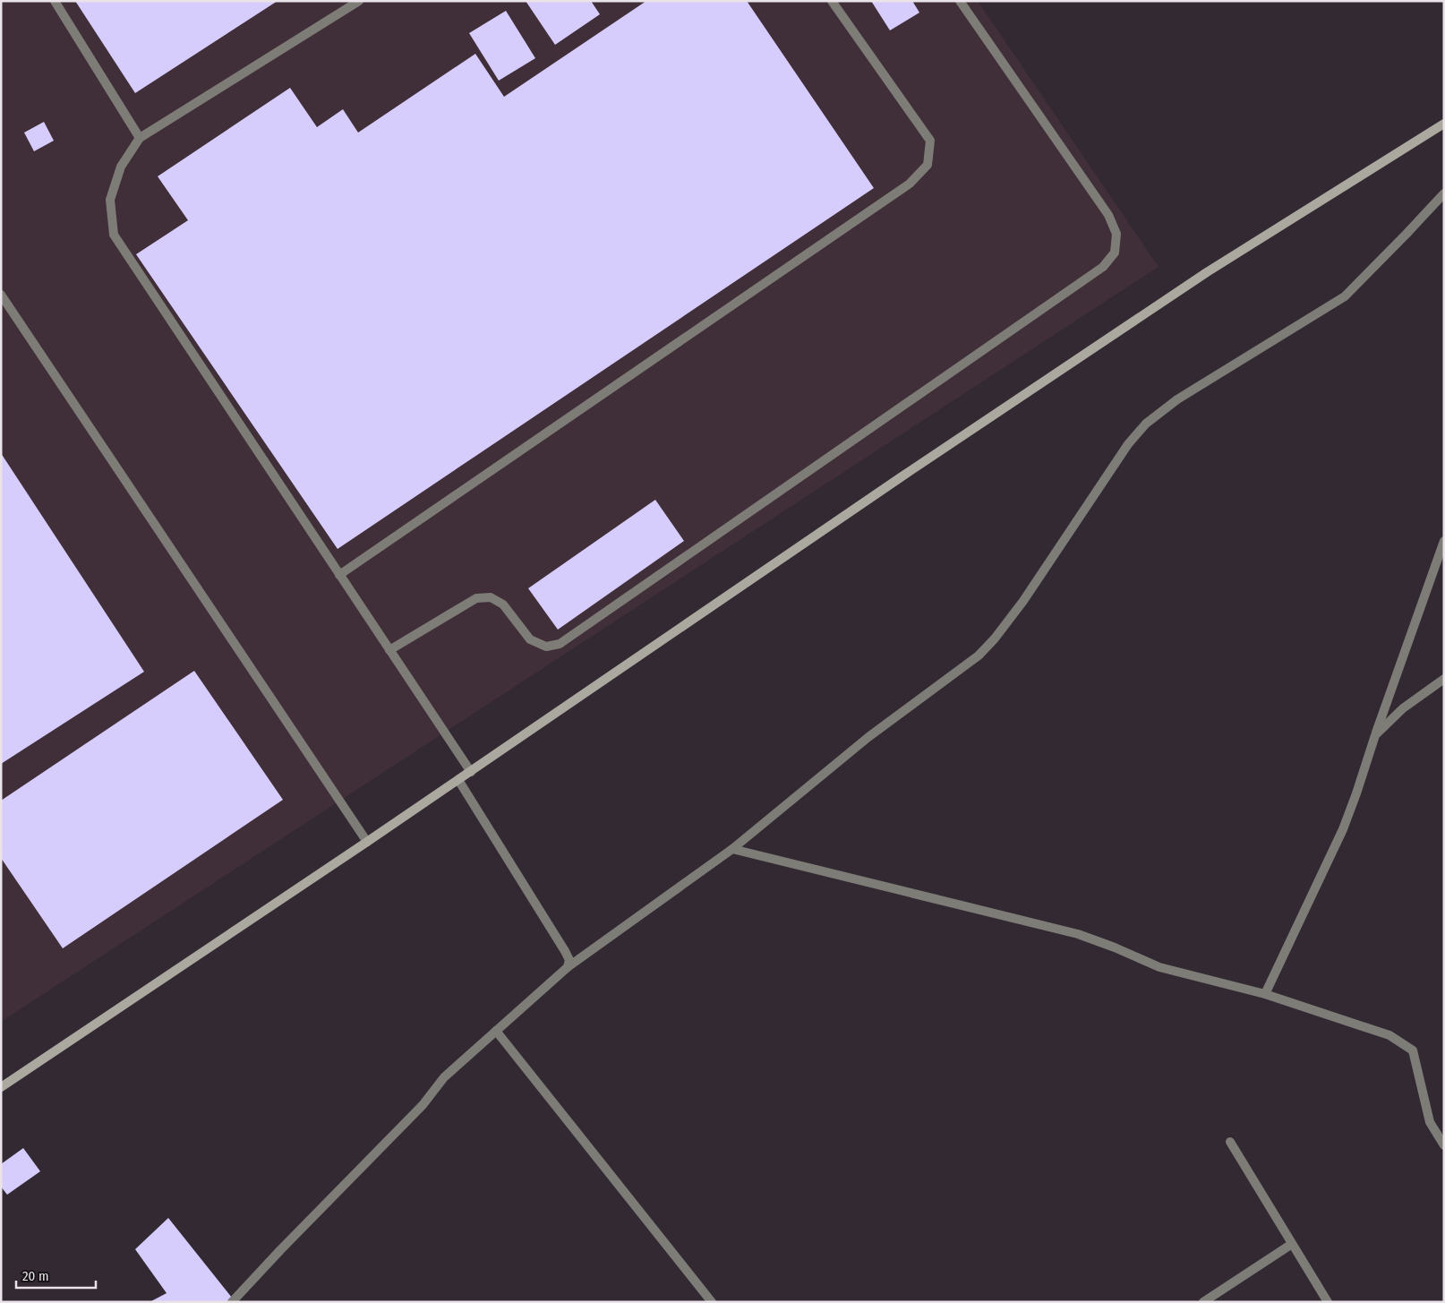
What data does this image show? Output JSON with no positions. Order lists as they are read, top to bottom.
{
  "scale_bar": "20 m"
}
